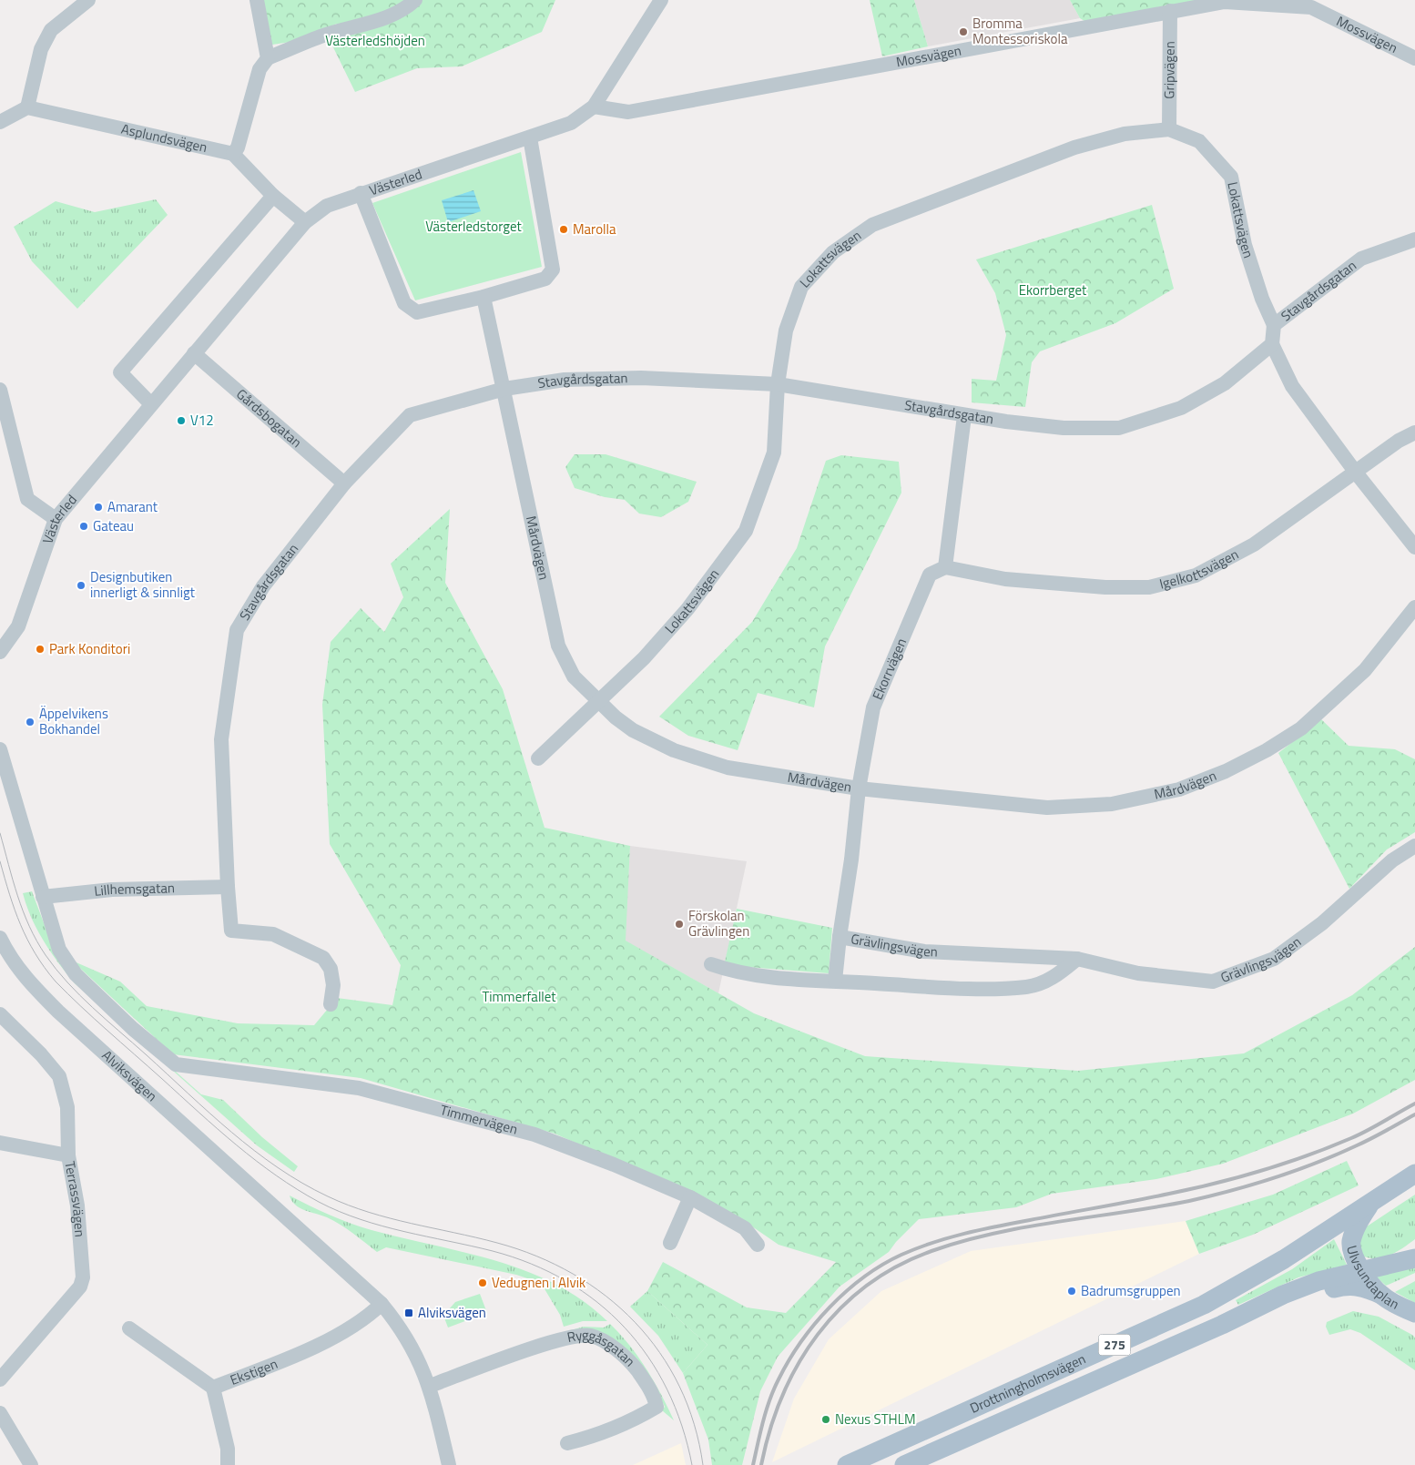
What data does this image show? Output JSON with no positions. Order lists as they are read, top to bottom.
{
  "streets": {
    "main road": ["Ulvsundaplan", "275", "Drottningholmsvägen"],
    "street": [
      "Mossvägen",
      "Gripvägen",
      "Asplundsvägen",
      "Västerled",
      "Lokattsvägen",
      "Stavgårdsgatan",
      "Gårdsbogatan",
      "Mårdvägen",
      "Igelkottsvägen",
      "Ekorrvägen",
      "Lillhemsgatan",
      "Grävlingsvägen",
      "Alviksvägen",
      "Timmervägen",
      "Terrassvägen",
      "Ryggåsgatan",
      "Ekstigen"
    ]
  },
  "crossings": [
    ["Mossvägen", "Gripvägen"],
    ["Mossvägen", "Västerled"],
    ["Gripvägen", "Lokattsvägen"],
    ["Västerled", "Gårdsbogatan"],
    ["Lokattsvägen", "Stavgårdsgatan"],
    ["Lokattsvägen", "Mårdvägen"],
    ["Stavgårdsgatan", "Gårdsbogatan"],
    ["Stavgårdsgatan", "Mårdvägen"],
    ["Stavgårdsgatan", "Lillhemsgatan"],
    ["Mårdvägen", "Ekorrvägen"],
    ["Igelkottsvägen", "Ekorrvägen"],
    ["Ekorrvägen", "Grävlingsvägen"],
    ["Lillhemsgatan", "Timmervägen"],
    ["Alviksvägen", "Ryggåsgatan"],
    ["Alviksvägen", "Ekstigen"],
    ["Ulvsundaplan", "Drottningholmsvägen"]
  ],
  "parks": [
    "Västerledshöjden",
    "Västerledstorget",
    "Ekorrberget",
    "Timmerfallet"
  ],
  "places": {
    "other": [
      "Bromma Montessoriskola",
      "Marolla",
      "V12",
      "Amarant",
      "Gateau",
      "Designbutiken innerligt & sinnligt",
      "Park Konditori",
      "Äppelvikens Bokhandel",
      "Förskolan Grävlingen",
      "Vedugnen i Alvik",
      "Badrumsgruppen",
      "Nexus STHLM"
    ],
    "transit": ["Alviksvägen"]
  }
}
